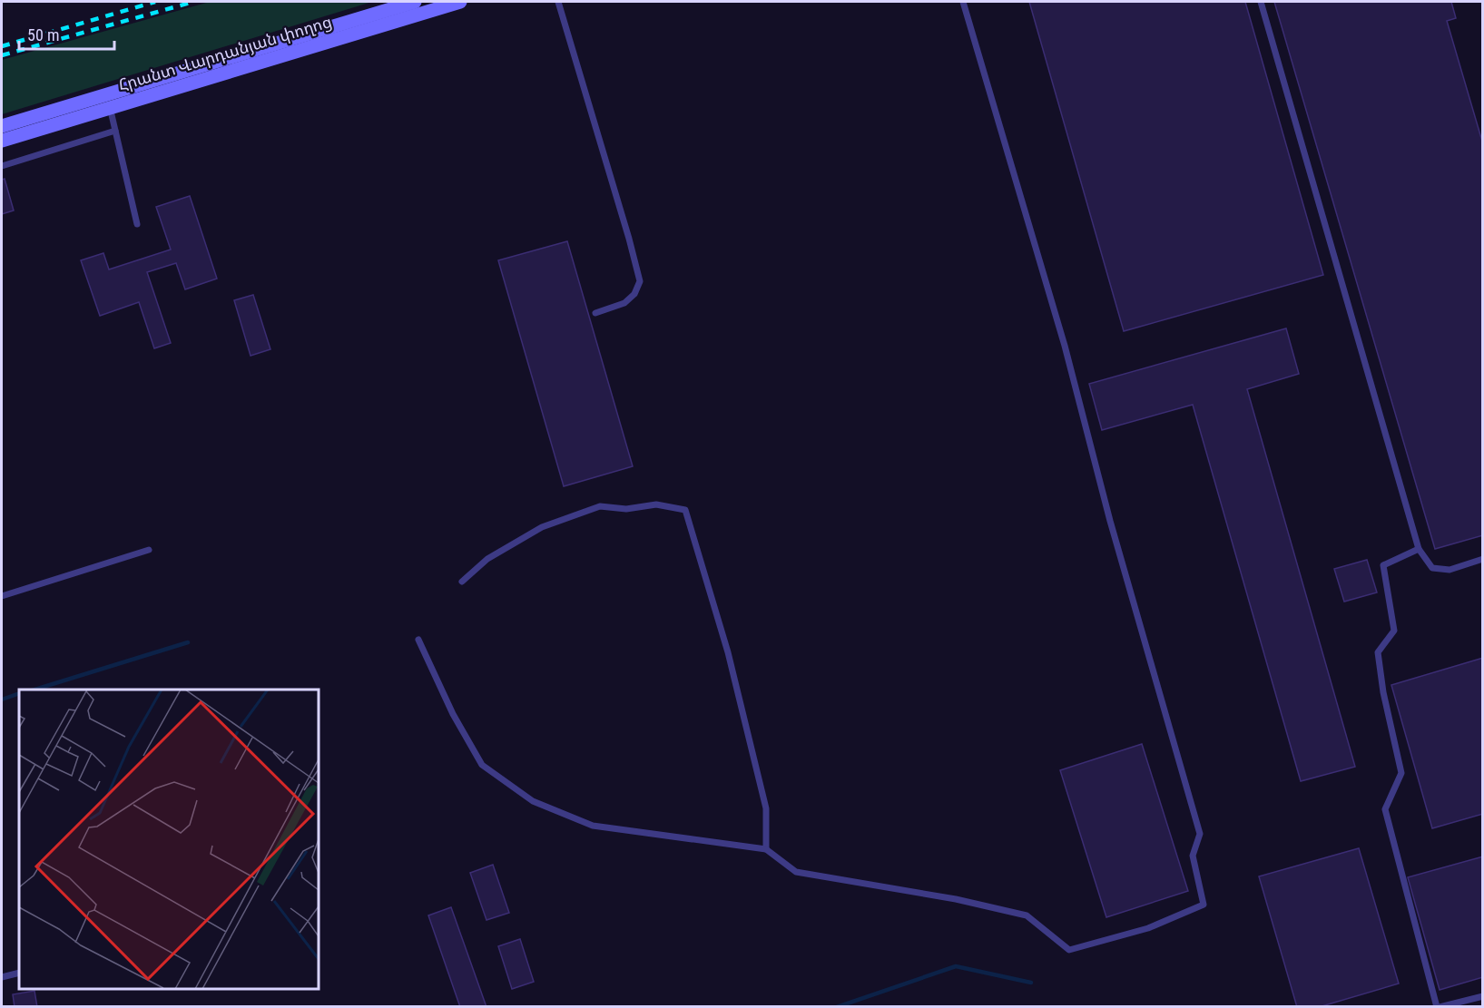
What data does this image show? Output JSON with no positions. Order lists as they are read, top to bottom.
{
  "streets": {
    "main road": ["Հրանտ Վարդանյան փողոց"]
  },
  "scale_bar": "50 m"
}
